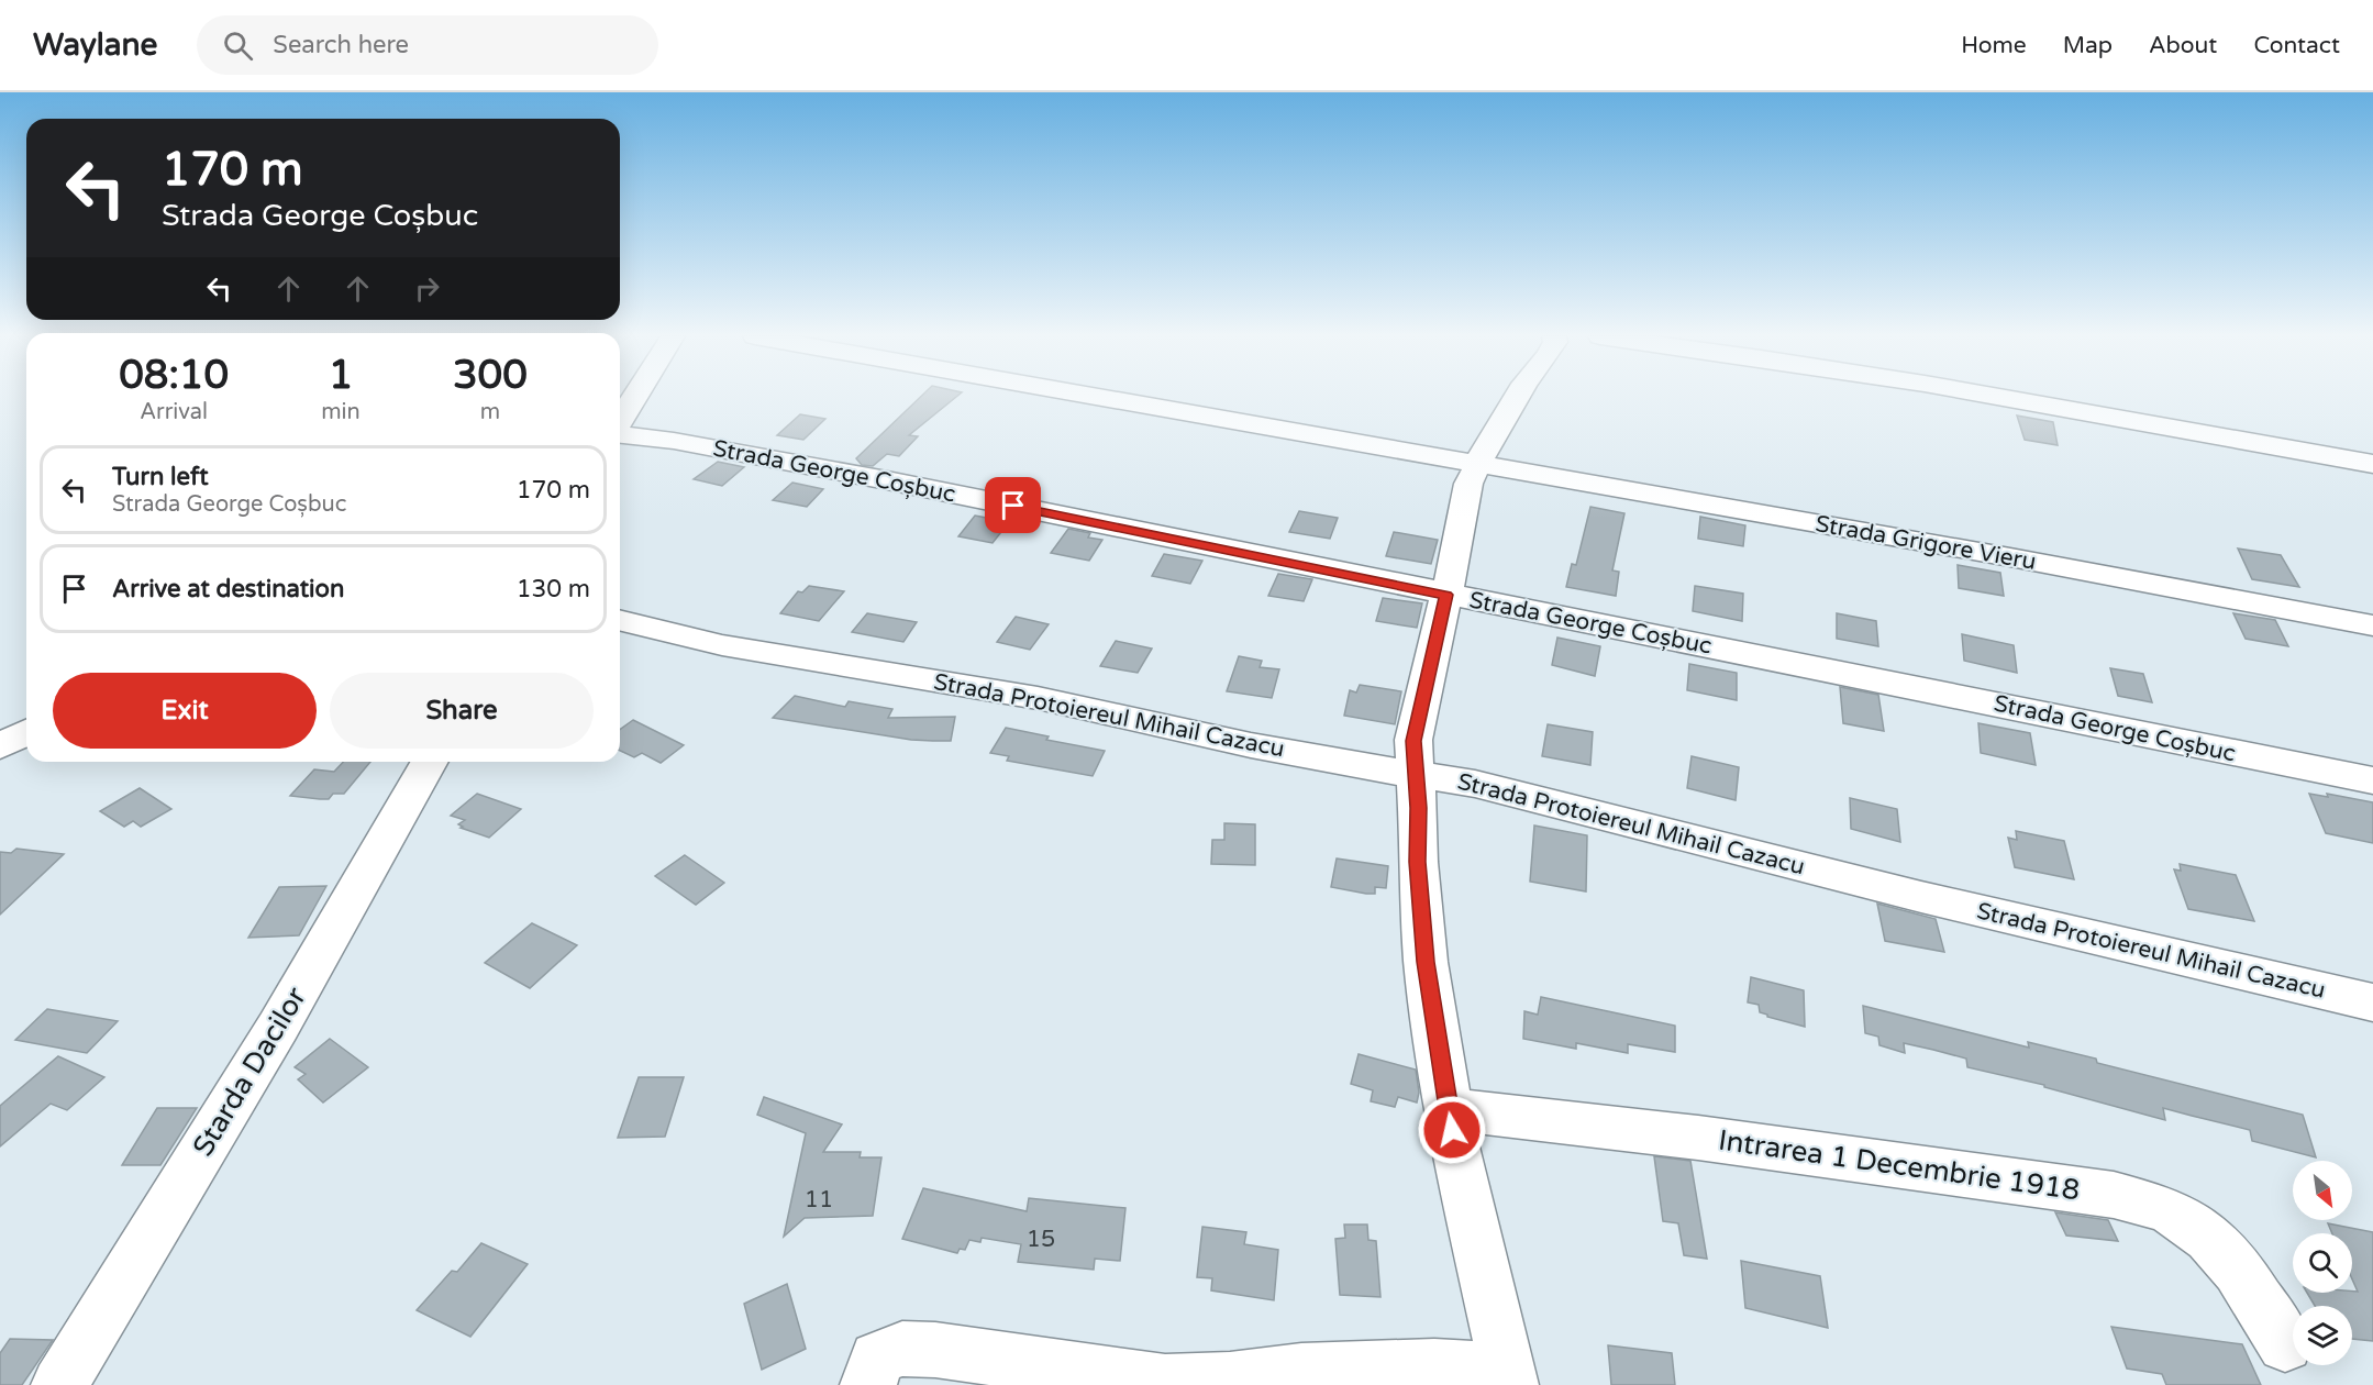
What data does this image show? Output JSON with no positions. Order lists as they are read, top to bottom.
{
  "streets": {
    "street": [
      "Strada George Coșbuc",
      "Strada Grigore Vieru",
      "Strada Protoiereul Mihail Cazacu",
      "Starda Dacilor",
      "Intrarea 1 Decembrie 1918"
    ]
  },
  "house_numbers": ["11", "15"],
  "north": "bottom right",
  "page": {
    "header": "Waylane",
    "search": "Search here",
    "nav": [
      "Home",
      "Map",
      "About",
      "Contact"
    ],
    "turn": ["170 m", "Strada George Coșbuc"],
    "eta": [
      "08:10",
      "Arrival",
      "1",
      "min",
      "300",
      "m"
    ],
    "list": [
      {
        "name": "Turn left",
        "note": "Strada George Coșbuc",
        "value": "170 m"
      },
      {
        "name": "Arrive at destination",
        "value": "130 m"
      }
    ],
    "buttons": ["Exit", "Share"]
  }
}
